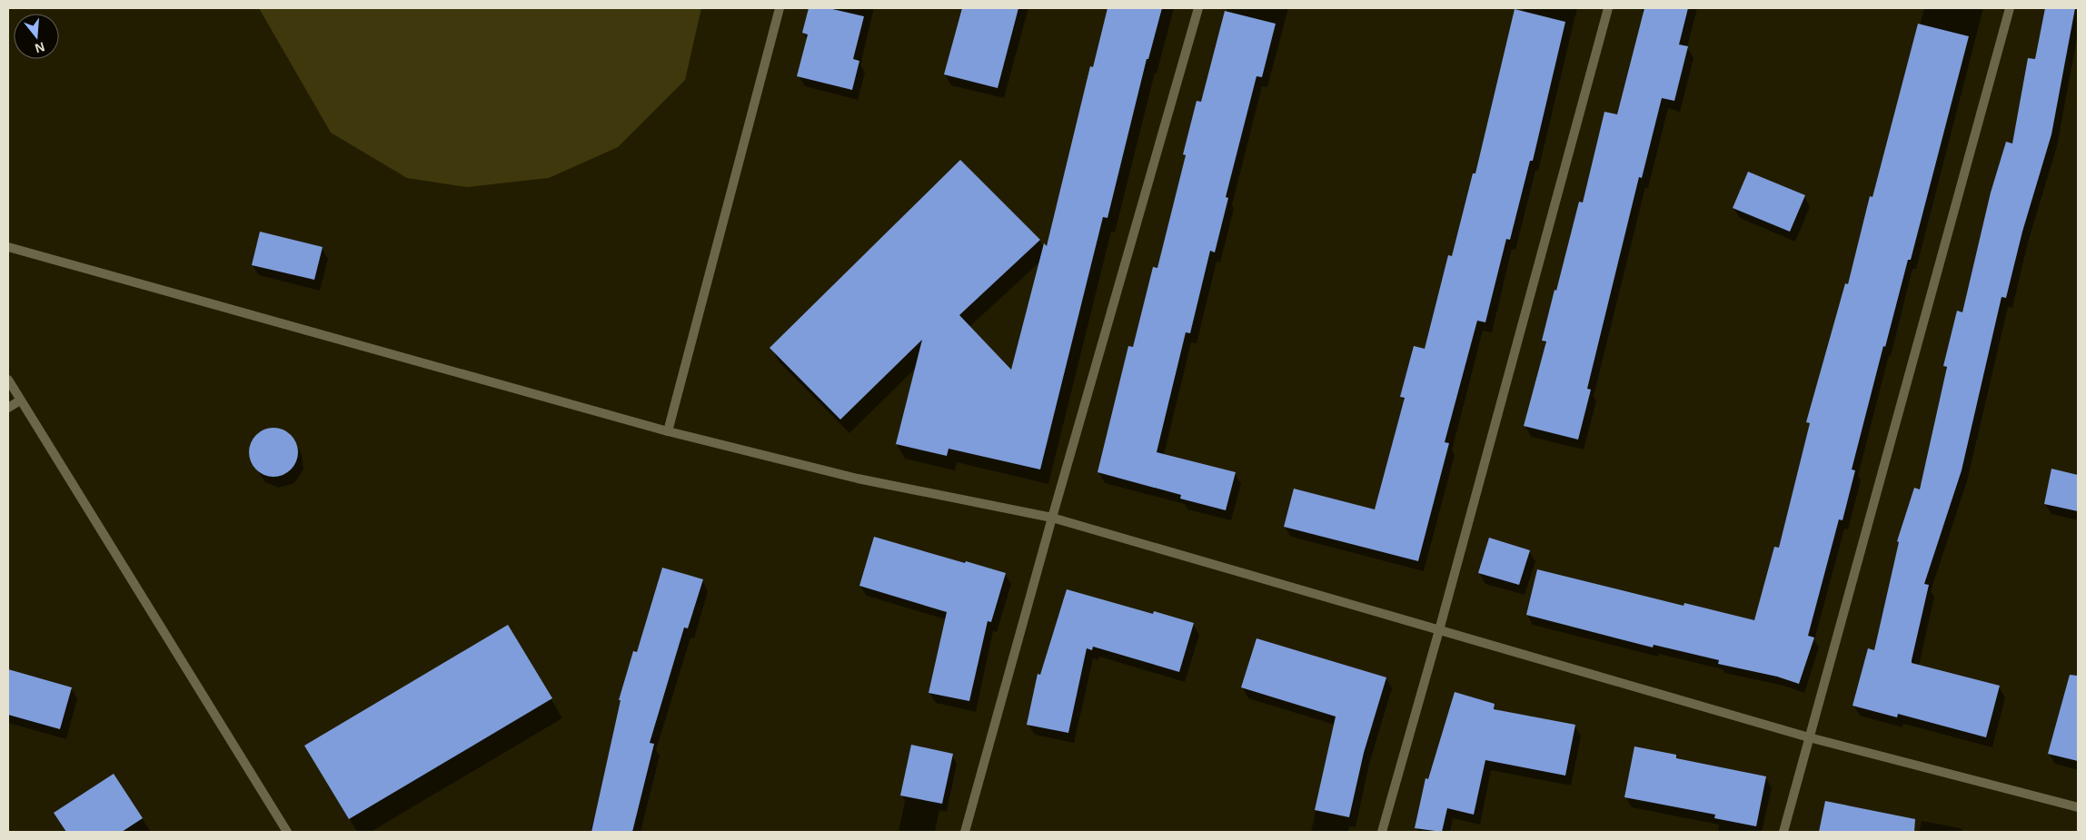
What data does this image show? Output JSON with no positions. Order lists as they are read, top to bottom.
{
  "north": "bottom"
}
